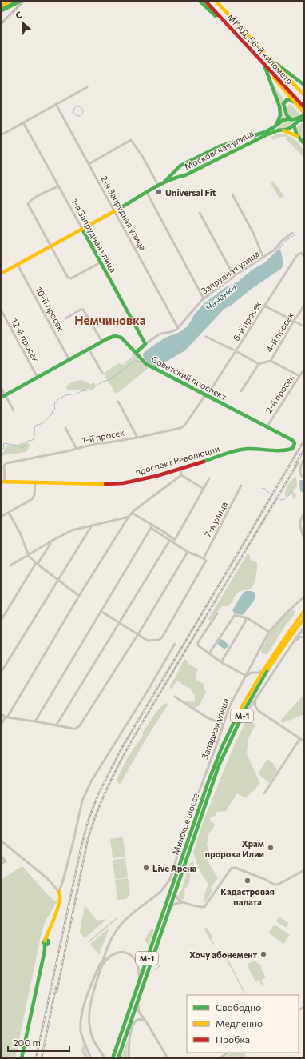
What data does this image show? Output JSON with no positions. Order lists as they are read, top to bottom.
{
  "streets": {
    "main road": [
      "МКАД, 56-й километр",
      "Московская улица",
      "1-я Запрудная улица",
      "Советский проспект",
      "проспект Революции",
      "М-1",
      "Минское шоссе"
    ],
    "street": [
      "2-я Запрудная улица",
      "Запрудная улица",
      "10-й просек",
      "6-й просек",
      "4-й просек",
      "12-й просек",
      "2-й просек",
      "1-й просек",
      "7-я улица",
      "Западная улица"
    ]
  },
  "crossings": [
    ["Московская улица", "2-я Запрудная улица"],
    ["Московская улица", "1-я Запрудная улица"],
    ["Московская улица", "10-й просек"],
    ["2-я Запрудная улица", "Запрудная улица"],
    ["10-й просек", "Советский проспект"],
    ["6-й просек", "Советский проспект"],
    ["6-й просек", "1-й просек"],
    ["12-й просек", "Советский проспект"],
    ["Советский проспект", "2-й просек"],
    ["Советский проспект", "1-й просек"],
    ["Советский проспект", "проспект Революции"],
    ["1-й просек", "проспект Революции"]
  ],
  "districts": ["Немчиновка"],
  "water": ["Чаченка"],
  "places": [
    "Universal Fit",
    "Храм пророка Илии",
    "Live Арена",
    "Кадастровая палата",
    "Хочу абонемент"
  ],
  "legend": ["Свободно", "Медленно", "Пробка"],
  "scale_bar": "200 m",
  "north": "top left"
}
